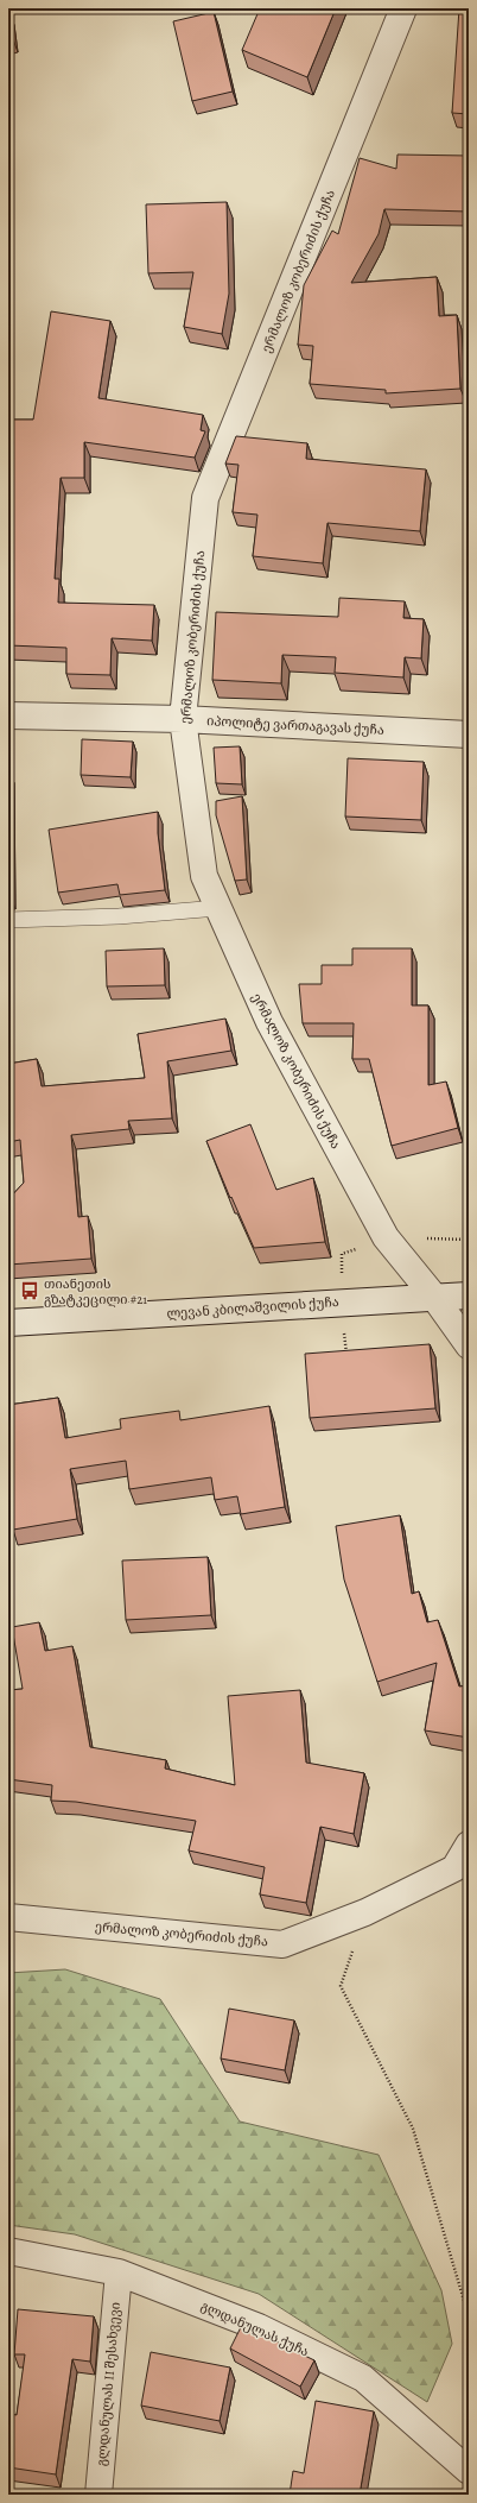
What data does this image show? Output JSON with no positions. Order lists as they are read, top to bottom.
{
  "streets": {
    "street": [
      "ერმალოზ კობერიძის ქუჩა",
      "იპოლიტე ვართაგავას ქუჩა",
      "ლევან კბილაშვილის ქუჩა",
      "გლდანულას ქუჩა",
      "გლდანულას II შესახვევი"
    ]
  },
  "crossings": [
    ["ერმალოზ კობერიძის ქუჩა", "იპოლიტე ვართაგავას ქუჩა"],
    ["ერმალოზ კობერიძის ქუჩა", "ლევან კბილაშვილის ქუჩა"],
    ["გლდანულას ქუჩა", "გლდანულას II შესახვევი"]
  ],
  "places": {
    "bus stop": ["თიანეთის გზატკეცილი #21"]
  }
}
